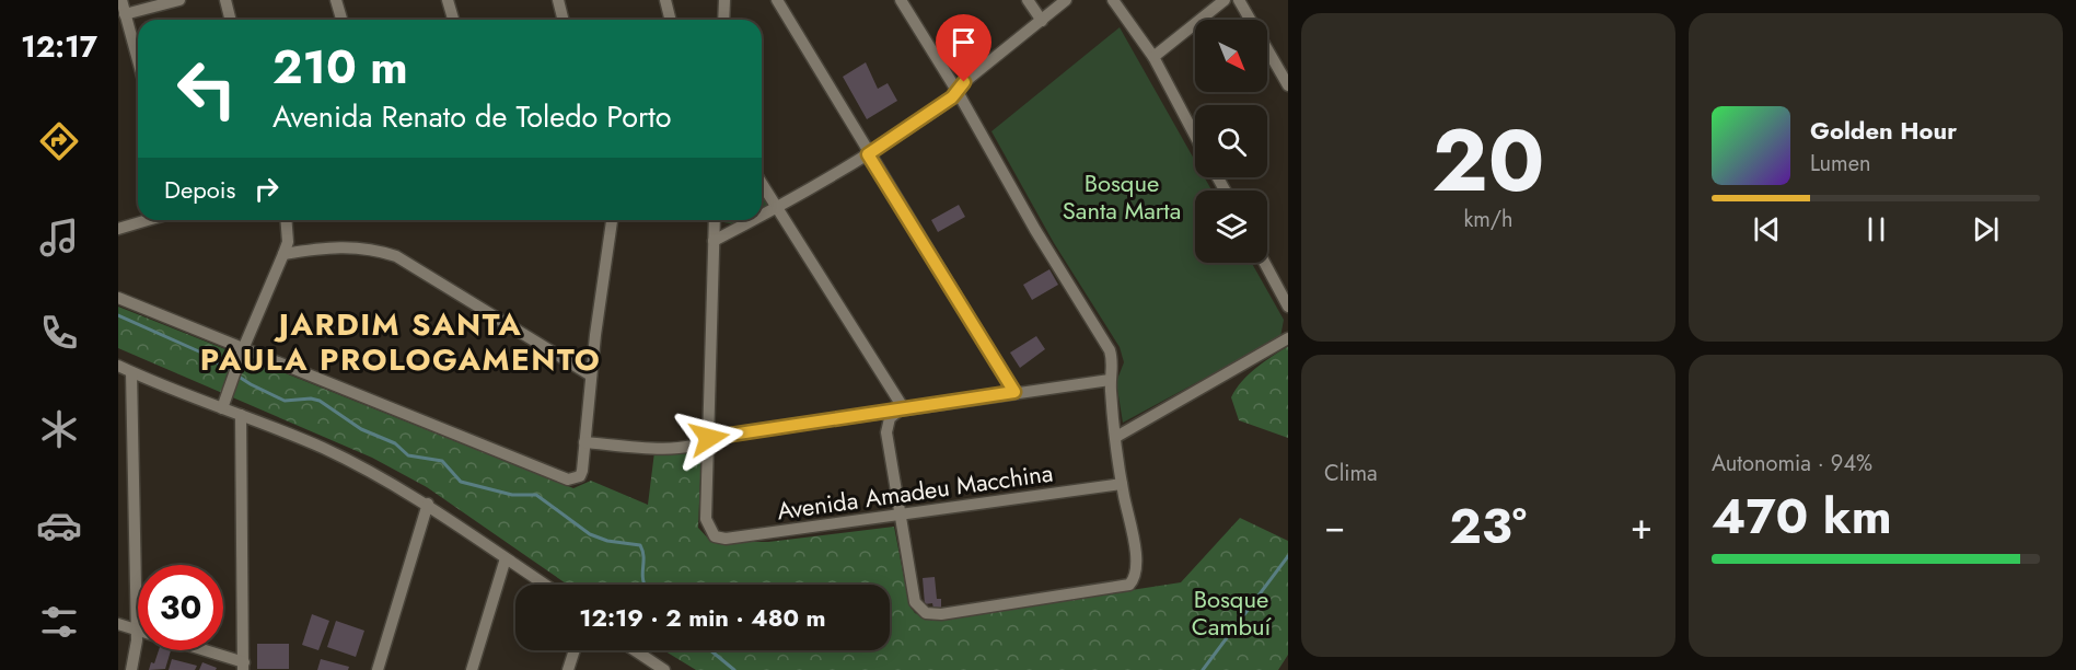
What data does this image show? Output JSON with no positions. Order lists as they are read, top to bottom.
{
  "streets": {
    "street": ["Avenida Amadeu Macchina"]
  },
  "districts": ["JARDIM SANTA PAULA PROLOGAMENTO"],
  "parks": ["Bosque Santa Marta", "Bosque Cambuí"],
  "north": "bottom right",
  "page": {
    "tabs": "12:17",
    "tile": [
      ["20", "km/h"],
      "Clima",
      ["Autonomia · 94%", "470 km"]
    ],
    "turn": ["210 m", "Avenida Renato de Toledo Porto"],
    "song": ["Golden Hour", "Lumen"],
    "then": "Depois",
    "heat": ["−", "23°", "+"],
    "limit": "30",
    "trip": "12:19 · 2 min · 480 m"
  }
}
